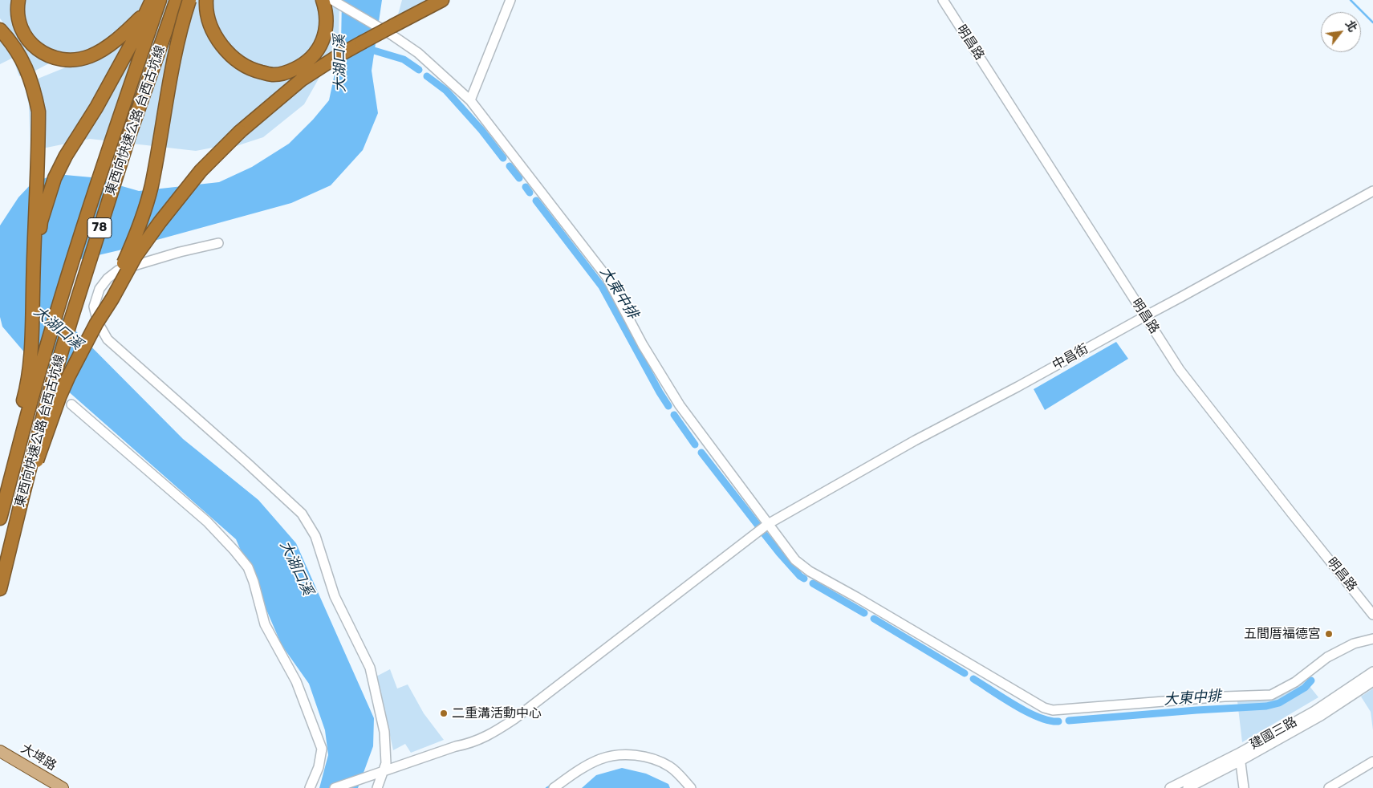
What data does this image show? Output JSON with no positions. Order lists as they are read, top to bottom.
{
  "streets": {
    "highway": ["東西向快速公路 台西古坑線", "78"],
    "main road": ["大埤路"],
    "street": ["明昌路", "中昌街", "建國三路"]
  },
  "crossings": [
    ["明昌路", "中昌街"]
  ],
  "water": ["大湖口溪", "大東中排"],
  "places": ["五間厝福德宮", "二重溝活動中心"],
  "north": "top right"
}
